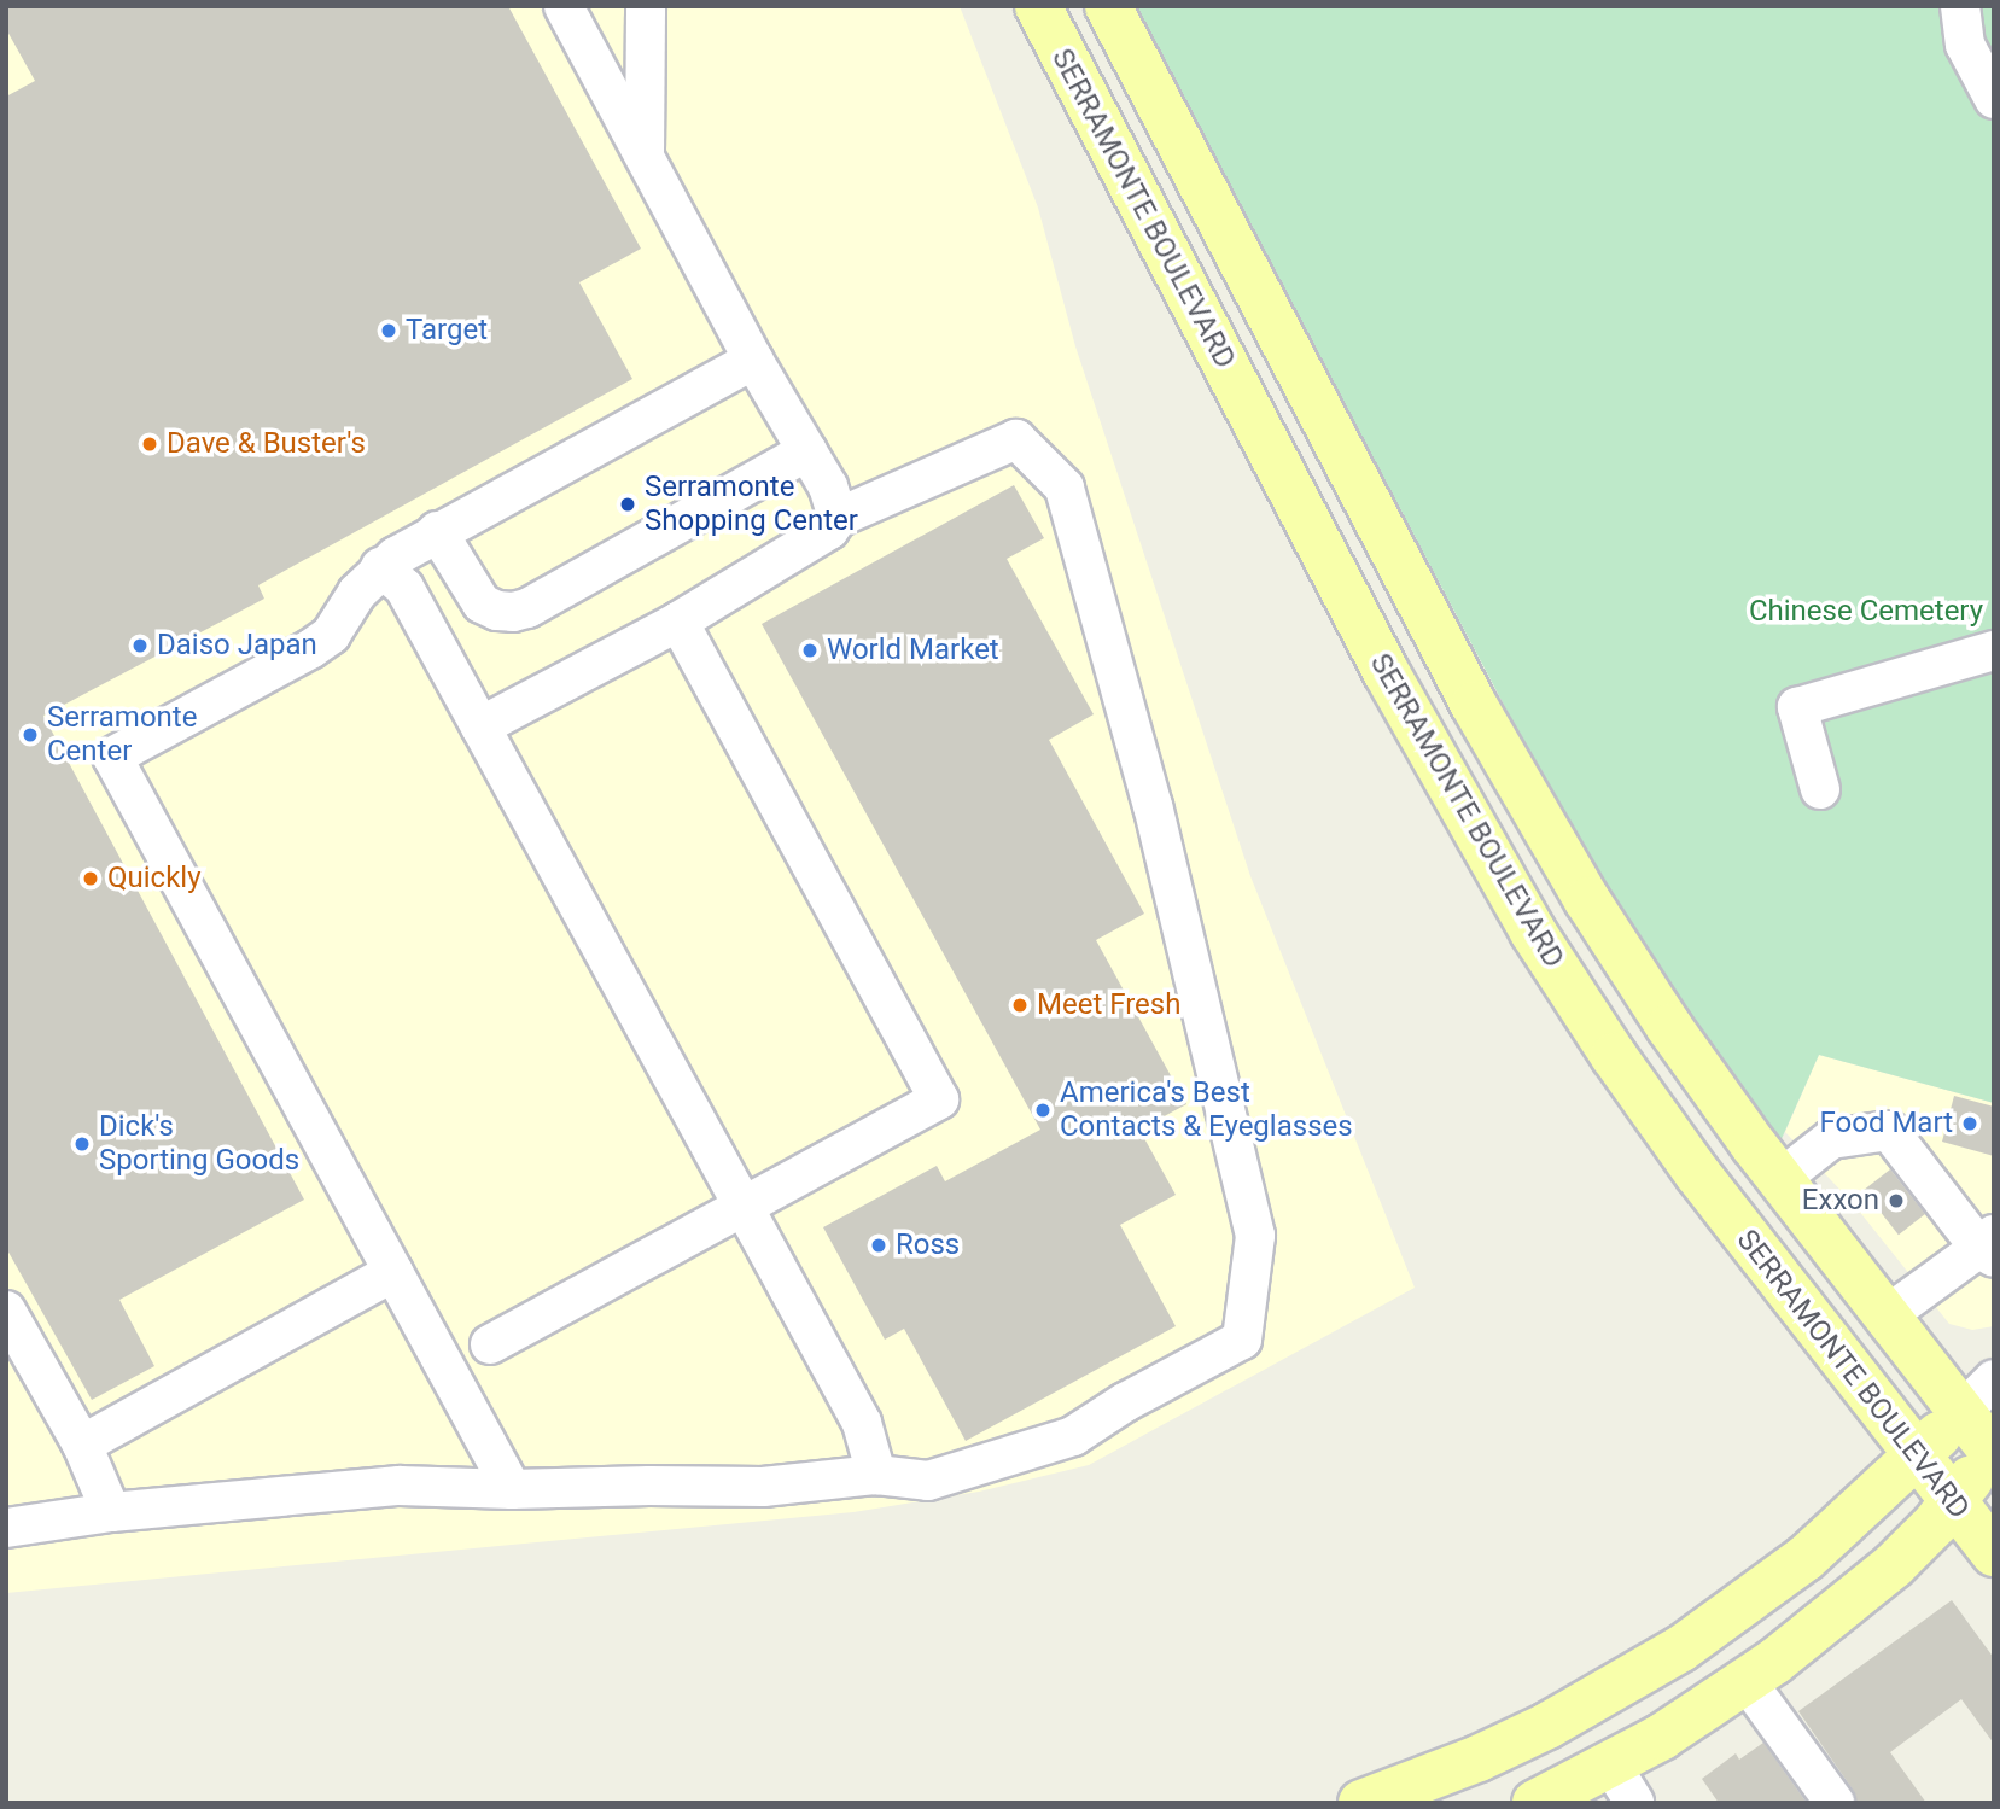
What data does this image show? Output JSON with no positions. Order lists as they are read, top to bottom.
{
  "streets": {
    "main road": ["SERRAMONTE BOULEVARD"]
  },
  "parks": ["Chinese Cemetery"],
  "places": [
    "Target",
    "Dave & Buster's",
    "Serramonte Shopping Center",
    "Daiso Japan",
    "World Market",
    "Serramonte Center",
    "Quickly",
    "Meet Fresh",
    "America's Best Contacts & Eyeglasses",
    "Food Mart",
    "Dick's Sporting Goods",
    "Exxon",
    "Ross"
  ]
}
